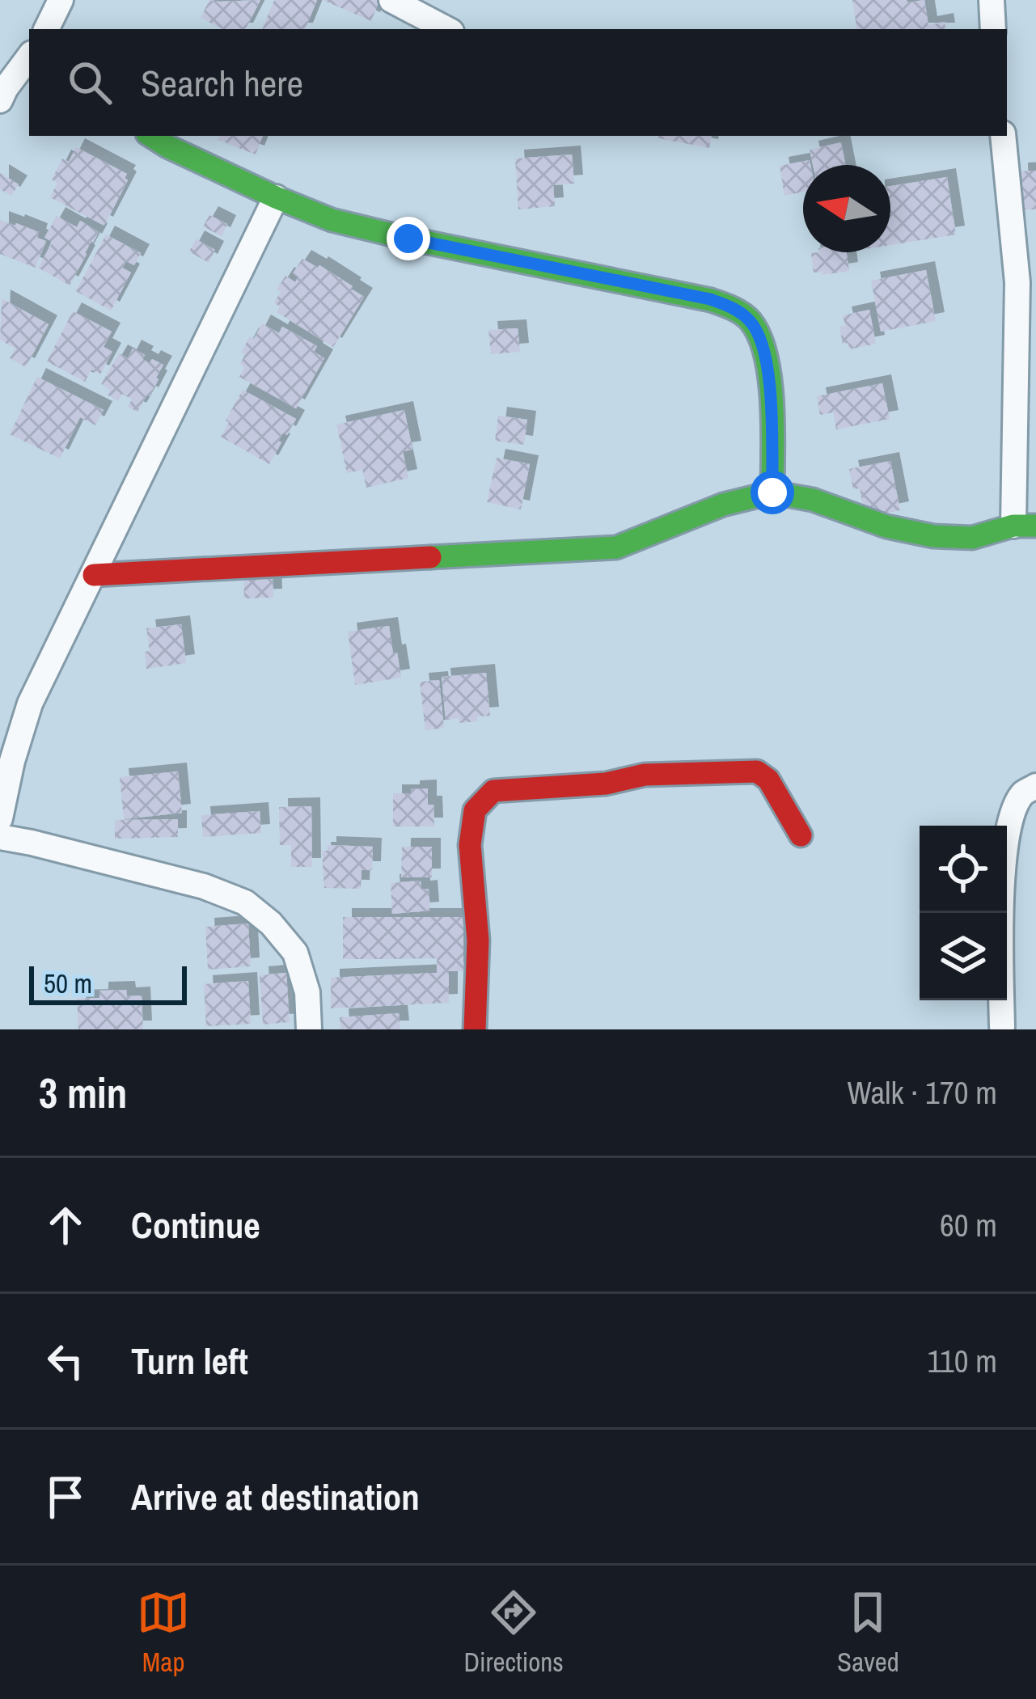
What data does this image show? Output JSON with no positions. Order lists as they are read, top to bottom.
{
  "scale_bar": "50 m",
  "north": "left",
  "page": {
    "search": "Search here",
    "scale": "50 m",
    "heading": ["3 min", "Walk · 170 m"],
    "list": [
      ["Continue", "60 m"],
      ["Turn left", "110 m"],
      "Arrive at destination"
    ],
    "nav": ["Map", "Directions", "Saved"]
  }
}
